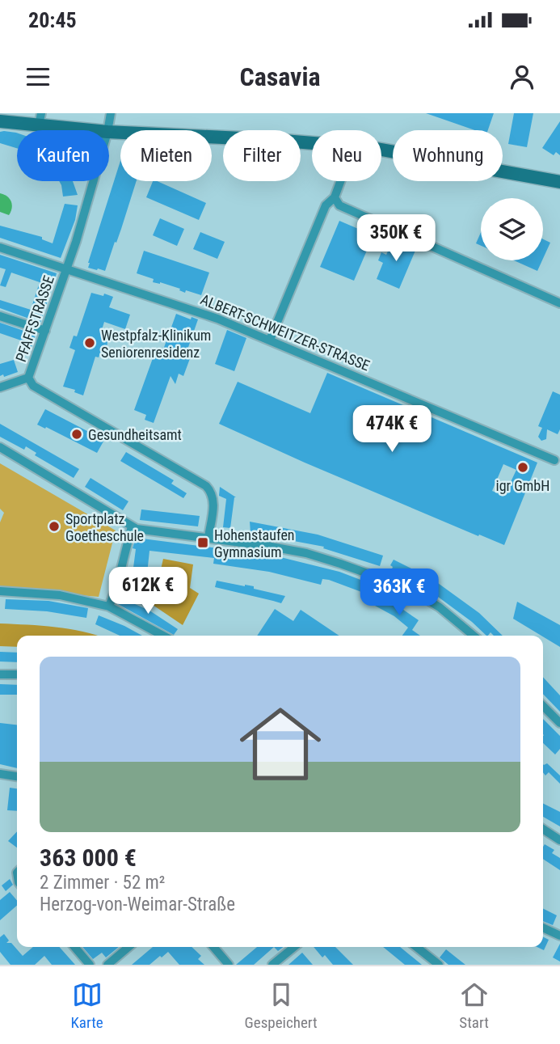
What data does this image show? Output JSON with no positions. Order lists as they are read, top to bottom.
{
  "streets": {
    "street": ["PFAFFSTRASSE", "ALBERT-SCHWEITZER-STRASSE"]
  },
  "crossings": [
    ["PFAFFSTRASSE", "ALBERT-SCHWEITZER-STRASSE"]
  ],
  "places": {
    "other": [
      "Westpfalz-Klinikum Seniorenresidenz",
      "Gesundheitsamt",
      "igr GmbH",
      "Sportplatz Goetheschule"
    ],
    "transit": ["Hohenstaufen Gymnasium"]
  },
  "page": {
    "status": "20:45",
    "header": "Casavia",
    "chip": [
      "Kaufen",
      "Mieten",
      "Filter",
      "Neu",
      "Wohnung"
    ],
    "price": [
      "350K €",
      "474K €",
      "612K €",
      "363K €"
    ],
    "list": [
      {
        "name": "363 000 €",
        "note": "2 Zimmer · 52 m² · Herzog-von-Weimar-Straße"
      }
    ],
    "tabs": ["Karte", "Gespeichert", "Start"]
  }
}
